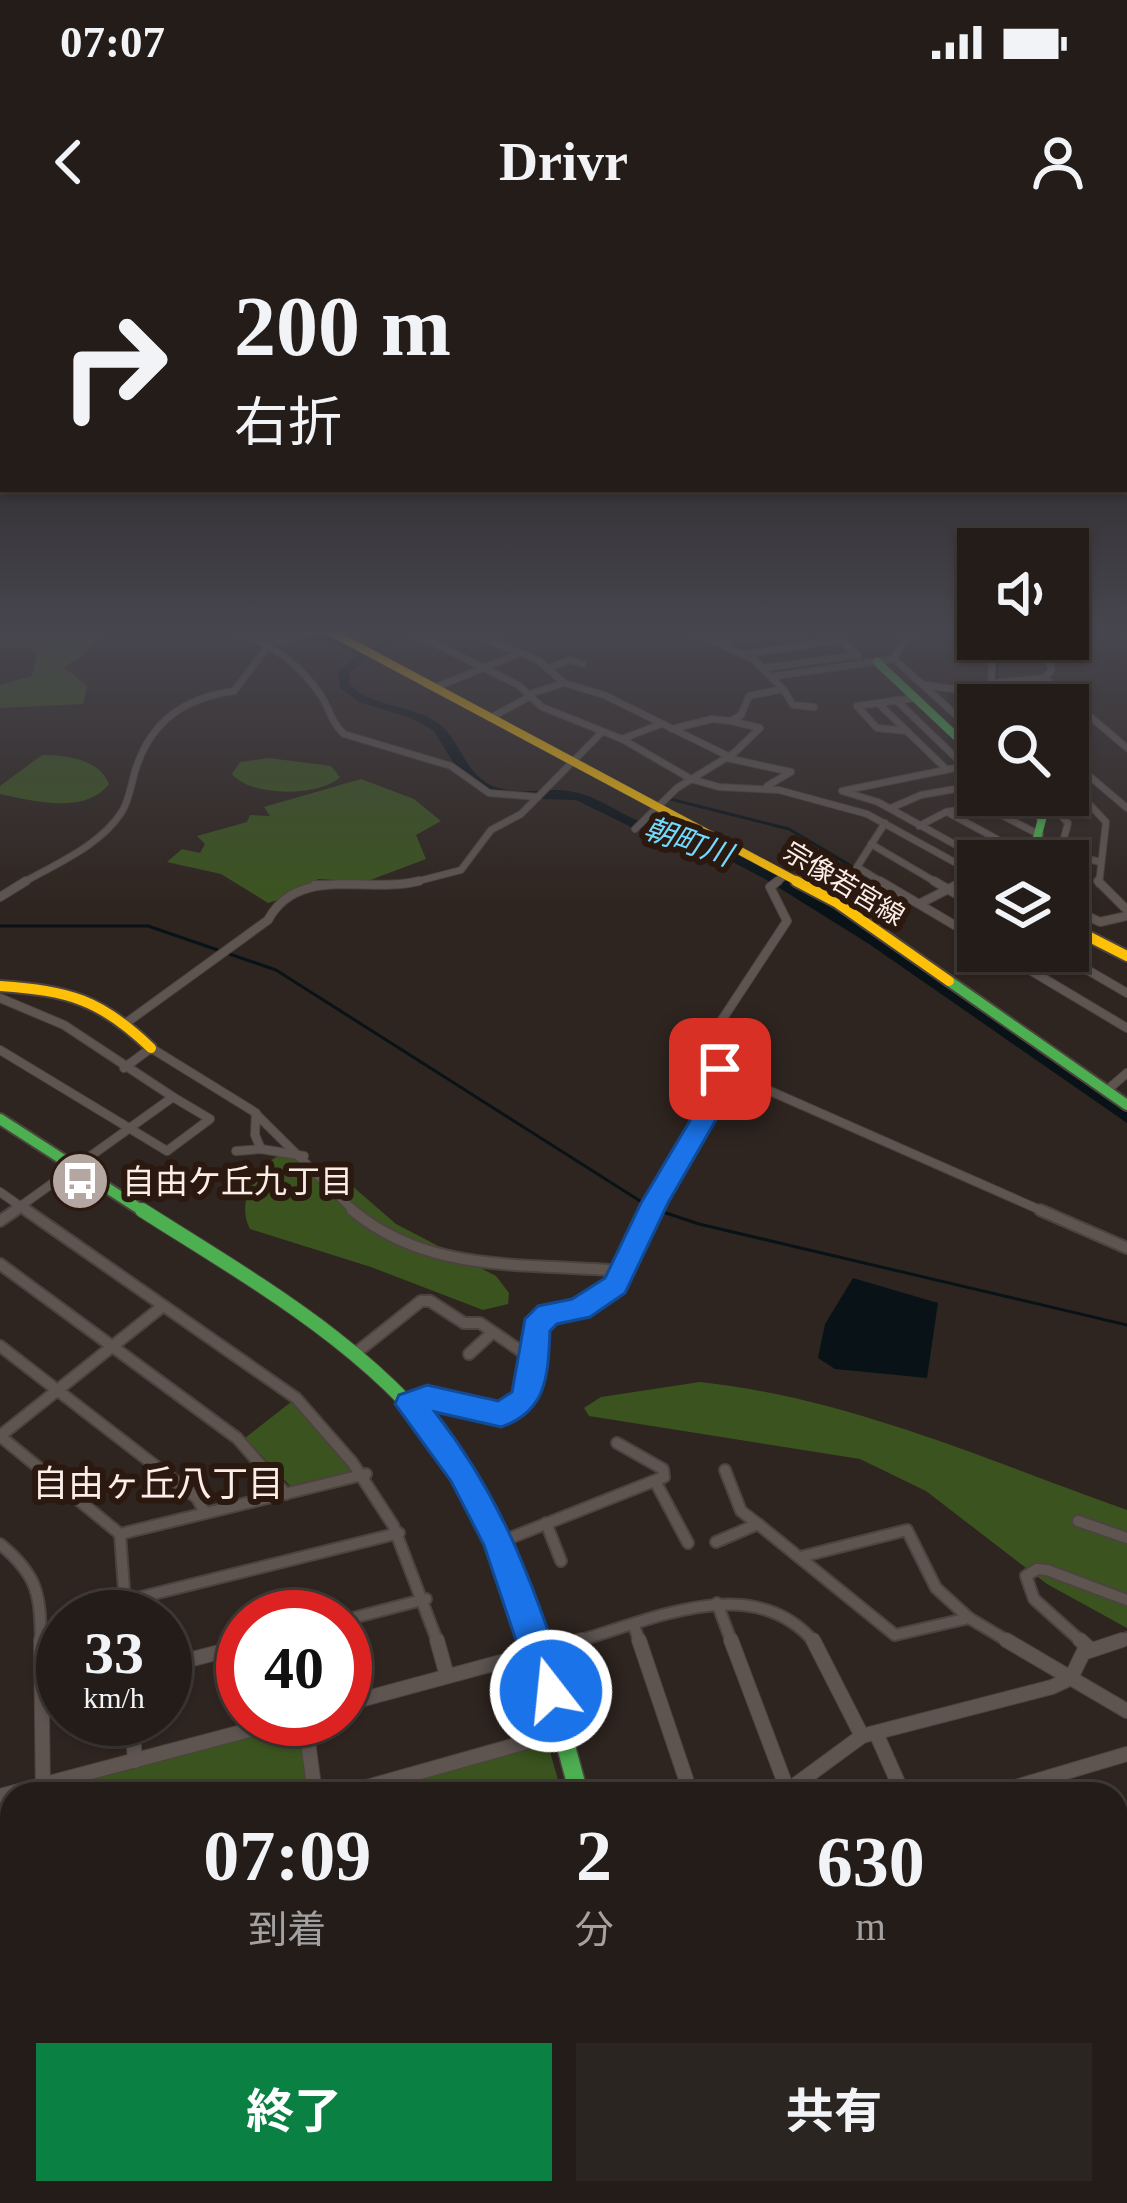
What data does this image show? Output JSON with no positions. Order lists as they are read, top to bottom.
{
  "streets": {
    "street": ["宗像若宮線"]
  },
  "districts": ["自由ヶ丘八丁目"],
  "water": ["朝町川"],
  "places": {
    "bus stop": ["自由ケ丘九丁目"]
  },
  "page": {
    "status": "07:07",
    "header": "Drivr",
    "turn": ["200 m", "右折"],
    "speed": "33 km/h",
    "limit": "40",
    "eta": [
      "07:09",
      "到着",
      "2",
      "分",
      "630",
      "m"
    ],
    "buttons": ["終了", "共有"]
  }
}
